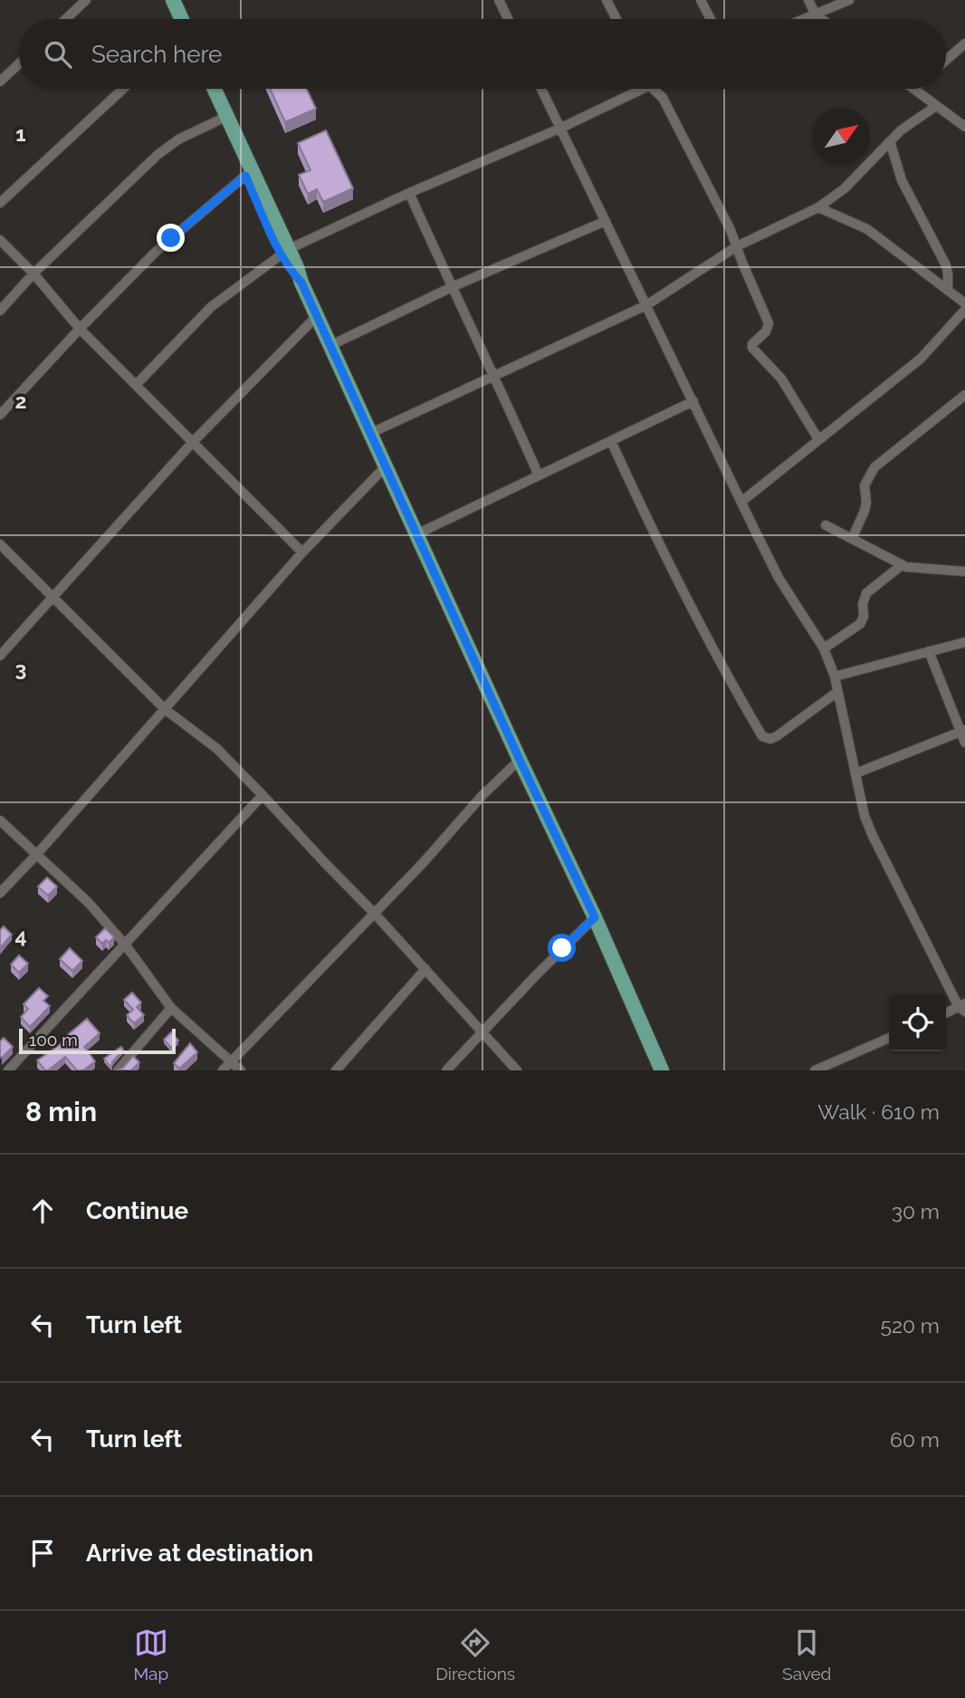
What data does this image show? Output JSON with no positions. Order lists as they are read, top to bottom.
{
  "scale_bar": "100 m",
  "north": "top right",
  "page": {
    "search": "Search here",
    "scale": "100 m",
    "heading": ["8 min", "Walk · 610 m"],
    "list": [
      ["Continue", "30 m"],
      ["Turn left", "520 m"],
      ["Turn left", "60 m"],
      "Arrive at destination"
    ],
    "nav": ["Map", "Directions", "Saved"]
  },
  "grid": {
    "rows": [
      "1",
      "2",
      "3",
      "4"
    ]
  }
}
